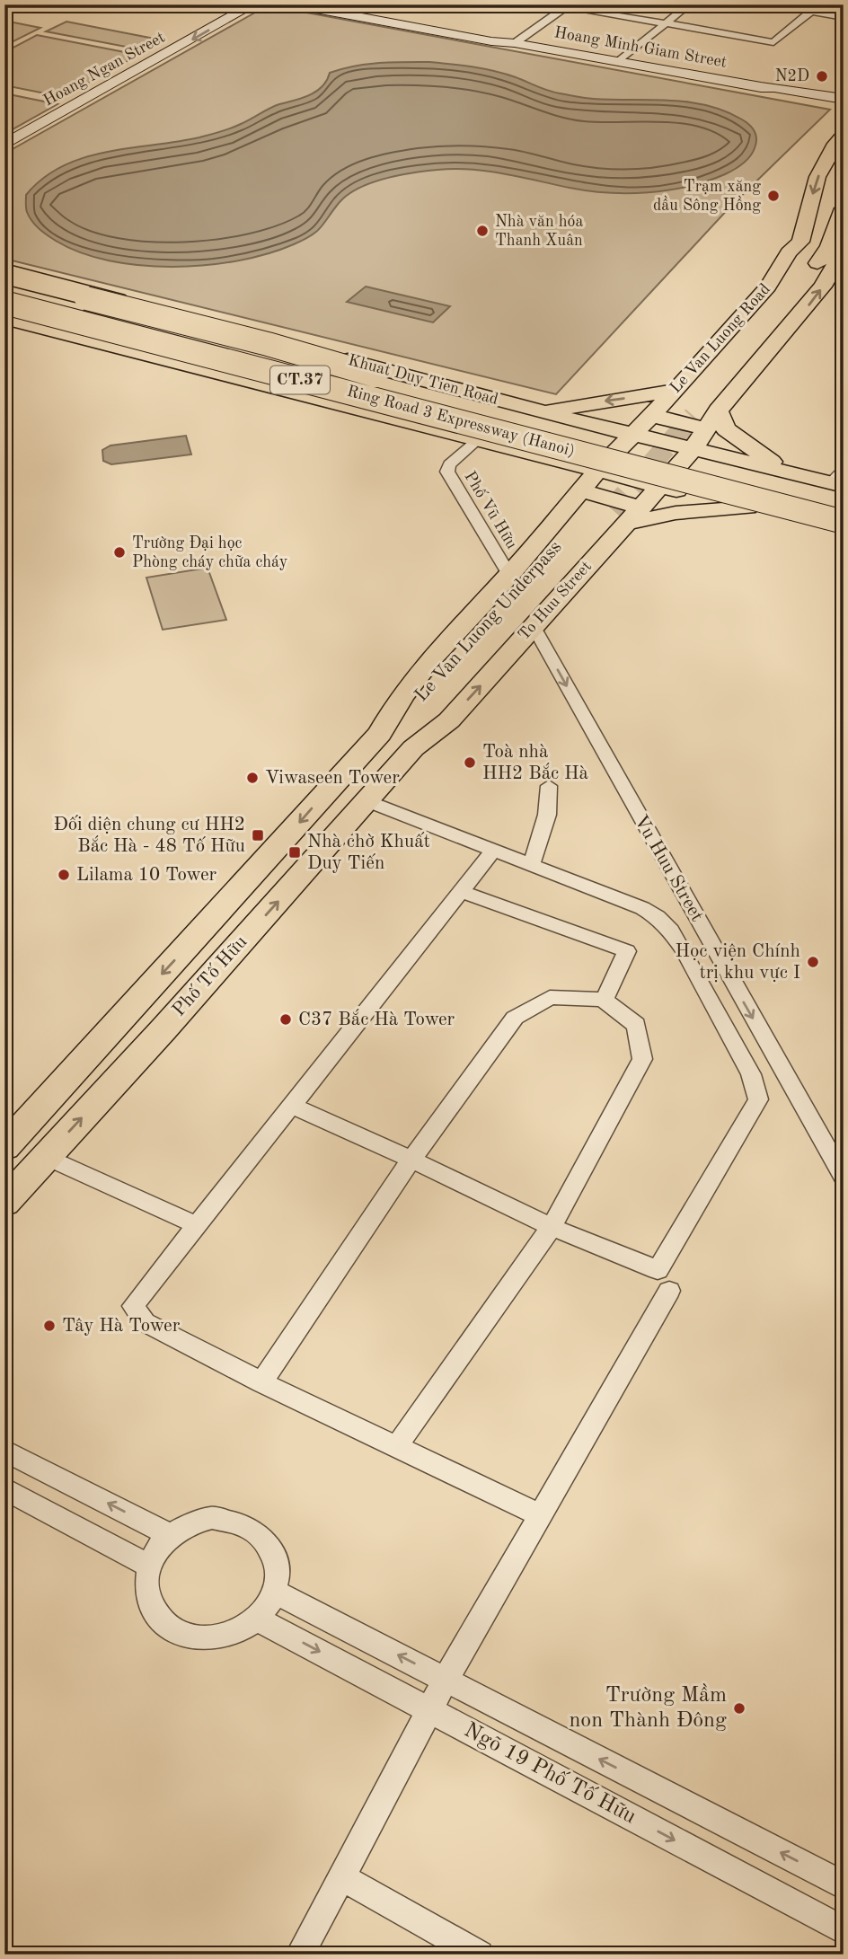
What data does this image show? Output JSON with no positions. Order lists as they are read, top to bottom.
{
  "streets": {
    "highway": ["CT.37", "Ring Road 3 Expressway (Hanoi)"],
    "main road": [
      "Le Van Luong Road",
      "Khuat Duy Tien Road",
      "To Huu Street",
      "Le Van Luong Underpass",
      "Phố Tố Hữu"
    ],
    "street": [
      "Hoang Minh Giam Street",
      "Hoang Ngan Street",
      "Phố Vũ Hữu",
      "Vu Huu Street",
      "Ngõ 19 Phố Tố Hữu"
    ]
  },
  "crossings": [
    ["Le Van Luong Road", "Khuat Duy Tien Road"],
    ["Le Van Luong Road", "To Huu Street"],
    ["Khuat Duy Tien Road", "Ring Road 3 Expressway (Hanoi)"],
    ["Khuat Duy Tien Road", "To Huu Street"],
    ["Ring Road 3 Expressway (Hanoi)", "To Huu Street"],
    ["Phố Vũ Hữu", "To Huu Street"],
    ["To Huu Street", "Le Van Luong Underpass"],
    ["To Huu Street", "Vu Huu Street"],
    ["To Huu Street", "Phố Tố Hữu"],
    ["Le Van Luong Underpass", "Phố Tố Hữu"]
  ],
  "one_way": ["Hoang Ngan Street", "Vu Huu Street"],
  "places": {
    "other": [
      "N2D",
      "Trạm xăng dầu Sông Hồng",
      "Nhà văn hóa Thanh Xuân",
      "Trường Đại học Phòng cháy chữa cháy",
      "Toà nhà HH2 Bắc Hà",
      "Viwaseen Tower",
      "Lilama 10 Tower",
      "Học viện Chính trị khu vực I",
      "C37 Bắc Hà Tower",
      "Tây Hà Tower",
      "Trường Mầm non Thành Đông"
    ],
    "transit": ["Đối diện chung cư HH2 Bắc Hà - 48 Tố Hữu", "Nhà chờ Khuất Duy Tiến"]
  }
}
